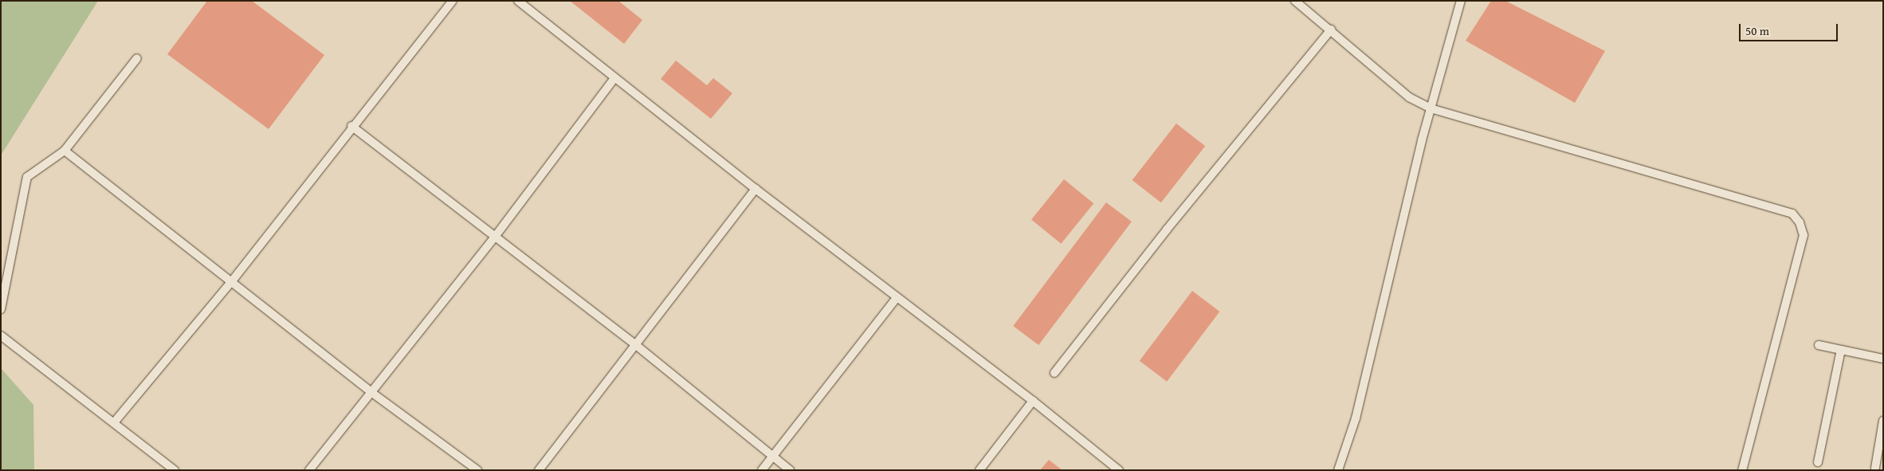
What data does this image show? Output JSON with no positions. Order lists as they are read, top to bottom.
{
  "scale_bar": "50 m"
}
